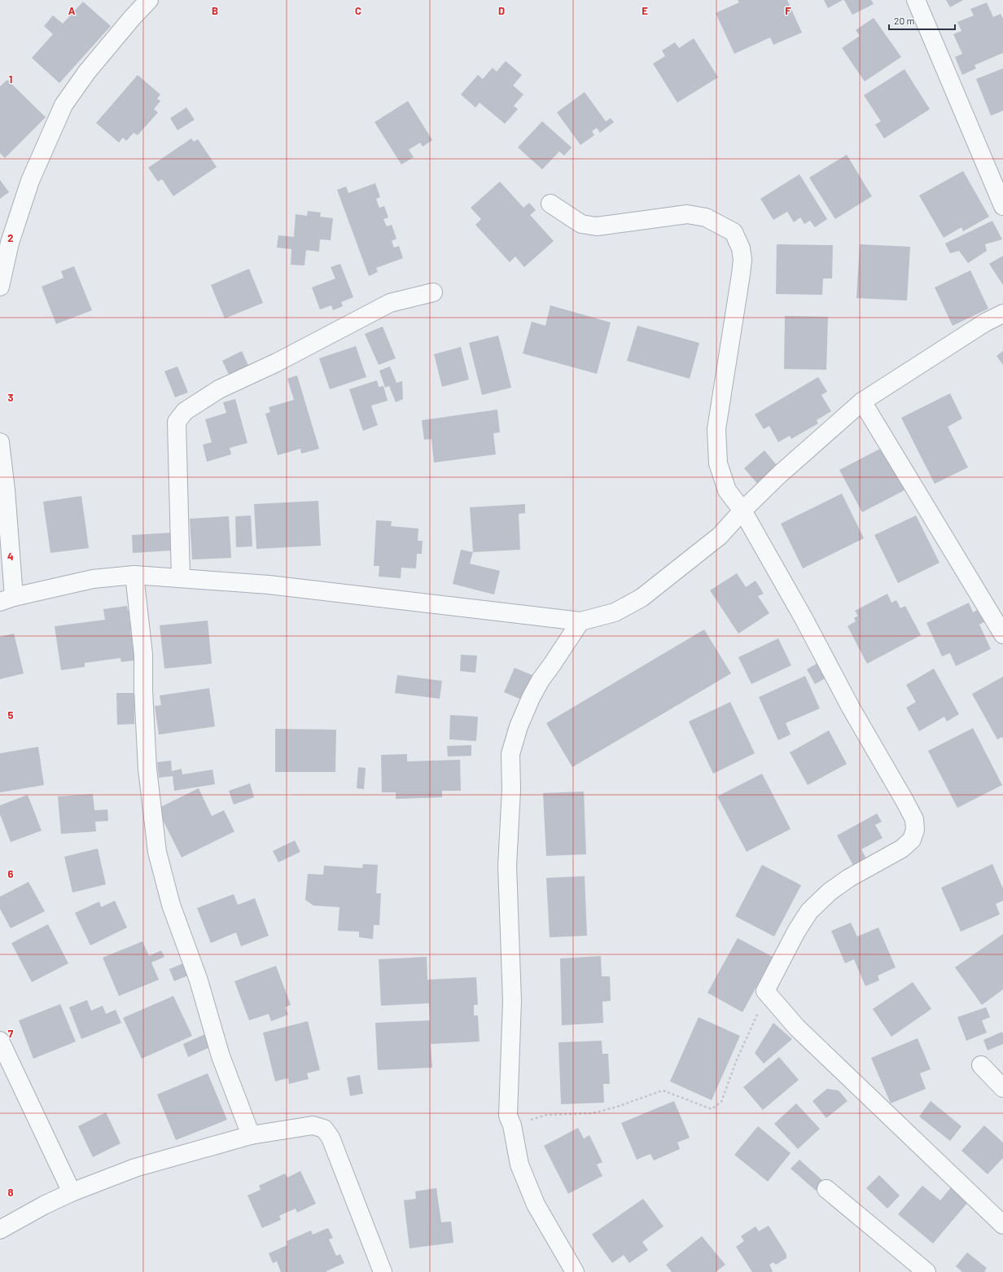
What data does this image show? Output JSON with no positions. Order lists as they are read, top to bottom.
{
  "scale_bar": "20 m",
  "grid": {
    "columns": [
      "A",
      "B",
      "C",
      "D",
      "E",
      "F"
    ],
    "rows": [
      "1",
      "2",
      "3",
      "4",
      "5",
      "6",
      "7",
      "8"
    ]
  }
}
